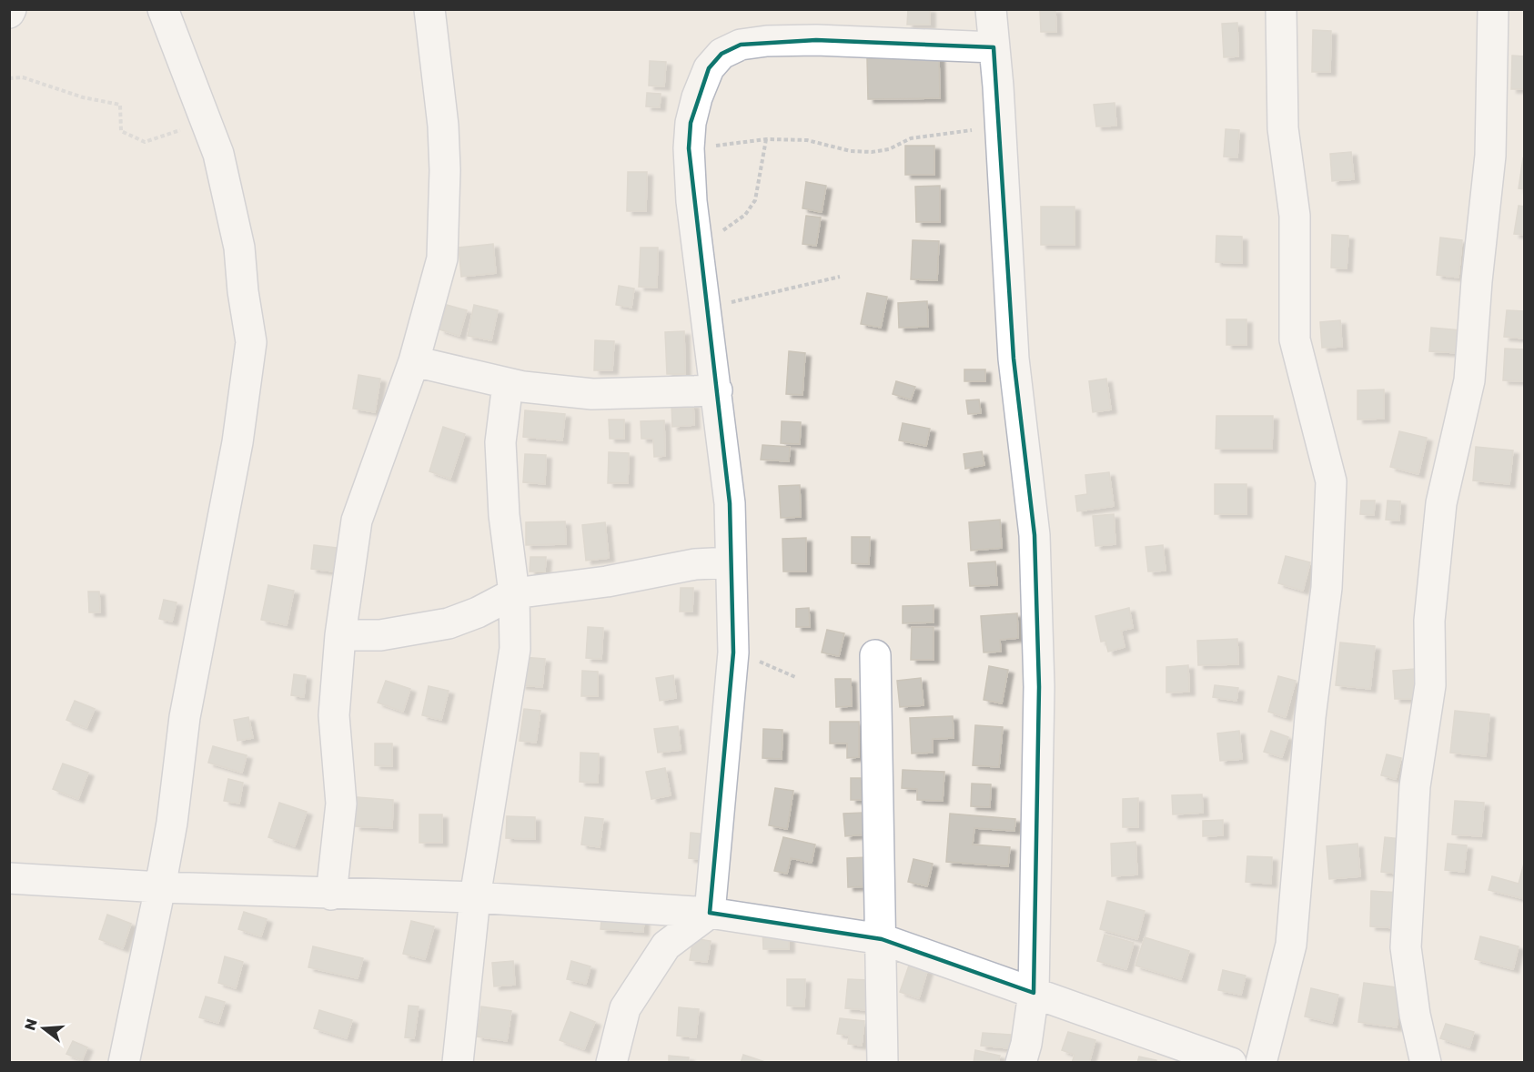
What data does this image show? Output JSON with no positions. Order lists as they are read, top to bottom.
{
  "north": "left"
}
